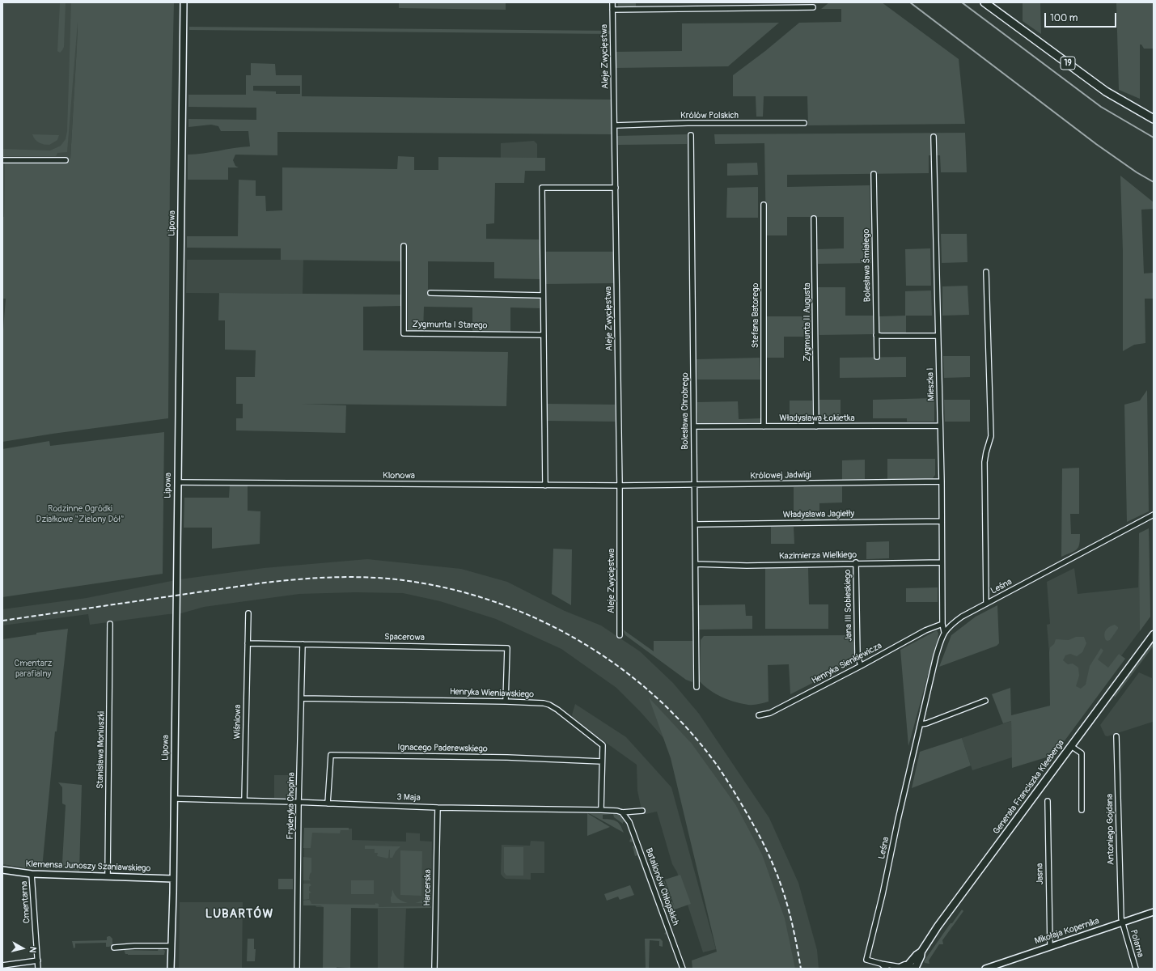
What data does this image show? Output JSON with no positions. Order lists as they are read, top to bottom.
{
  "streets": {
    "highway": ["19"],
    "main road": ["Generała Franciszka Kleeberga"],
    "street": [
      "Aleje Zwycięstwa",
      "Królów Polskich",
      "Lipowa",
      "Bolesława Śmiałego",
      "Stefana Batorego",
      "Zygmunta II Augusta",
      "Zygmunta I Starego",
      "Mieszka I",
      "Bolesława Chrobrego",
      "Władysława Łokietka",
      "Klonowa",
      "Królowej Jadwigi",
      "Władysława Jagiełły",
      "Kazimierza Wielkiego",
      "Leśna",
      "Jana III Sobieskiego",
      "Spacerowa",
      "Henryka Sienkiewicza",
      "Henryka Wieniawskiego",
      "Wiśniowa",
      "Ignacego Paderewskiego",
      "Stanisława Moniuszki",
      "3 Maja",
      "Fryderyka Chopina",
      "Antoniego Gojdana",
      "Klemensa Junoszy Szaniawskiego",
      "Jasna",
      "Batalionów Chłopskich",
      "Harcerska",
      "Cmentarna",
      "Mikołaja Kopernika",
      "Polarna"
    ]
  },
  "crossings": [
    ["Aleje Zwycięstwa", "Królów Polskich"],
    ["Aleje Zwycięstwa", "Klonowa"],
    ["Aleje Zwycięstwa", "Królowej Jadwigi"],
    ["Lipowa", "Klonowa"],
    ["Lipowa", "3 Maja"],
    ["Lipowa", "Klemensa Junoszy Szaniawskiego"],
    ["Stefana Batorego", "Władysława Łokietka"],
    ["Zygmunta II Augusta", "Władysława Łokietka"],
    ["Mieszka I", "Władysława Łokietka"],
    ["Mieszka I", "Królowej Jadwigi"],
    ["Mieszka I", "Władysława Jagiełły"],
    ["Mieszka I", "Kazimierza Wielkiego"],
    ["Mieszka I", "Leśna"],
    ["Mieszka I", "Henryka Sienkiewicza"],
    ["Bolesława Chrobrego", "Władysława Łokietka"],
    ["Bolesława Chrobrego", "Królowej Jadwigi"],
    ["Bolesława Chrobrego", "Władysława Jagiełły"],
    ["Bolesława Chrobrego", "Kazimierza Wielkiego"],
    ["Klonowa", "Królowej Jadwigi"],
    ["Kazimierza Wielkiego", "Jana III Sobieskiego"],
    ["Jana III Sobieskiego", "Henryka Sienkiewicza"],
    ["Spacerowa", "Henryka Wieniawskiego"],
    ["Spacerowa", "Wiśniowa"],
    ["Spacerowa", "Fryderyka Chopina"],
    ["Henryka Wieniawskiego", "Ignacego Paderewskiego"],
    ["Henryka Wieniawskiego", "3 Maja"],
    ["Henryka Wieniawskiego", "Fryderyka Chopina"],
    ["Wiśniowa", "3 Maja"],
    ["Ignacego Paderewskiego", "3 Maja"],
    ["Stanisława Moniuszki", "Klemensa Junoszy Szaniawskiego"],
    ["3 Maja", "Fryderyka Chopina"],
    ["3 Maja", "Batalionów Chłopskich"],
    ["3 Maja", "Harcerska"],
    ["Antoniego Gojdana", "Mikołaja Kopernika"],
    ["Antoniego Gojdana", "Polarna"],
    ["Klemensa Junoszy Szaniawskiego", "Cmentarna"],
    ["Jasna", "Mikołaja Kopernika"],
    ["Mikołaja Kopernika", "Polarna"]
  ],
  "districts": ["LUBARTÓW"],
  "parks": ["Rodzinne Ogródki Działkowe \"Zielony Dół\"", "Cmentarz parafialny"],
  "scale_bar": "100 m",
  "north": "right"
}
